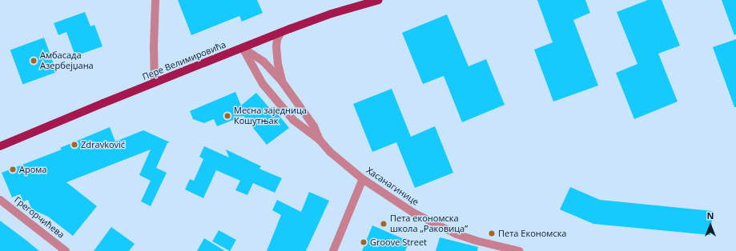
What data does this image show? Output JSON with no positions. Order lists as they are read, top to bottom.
{
  "streets": {
    "main road": ["Пере Велимировића"],
    "street": ["Хасанагинице", "Грегорчићева"]
  },
  "crossings": [
    ["Пере Велимировића", "Хасанагинице"]
  ],
  "places": [
    "Амбасада Азербејџана",
    "Месна заједница Кошутњак",
    "Zdravković",
    "Арома",
    "Пета економска школа „Раковица”",
    "Пета Економска",
    "Groove Street"
  ],
  "north": "top"
}
